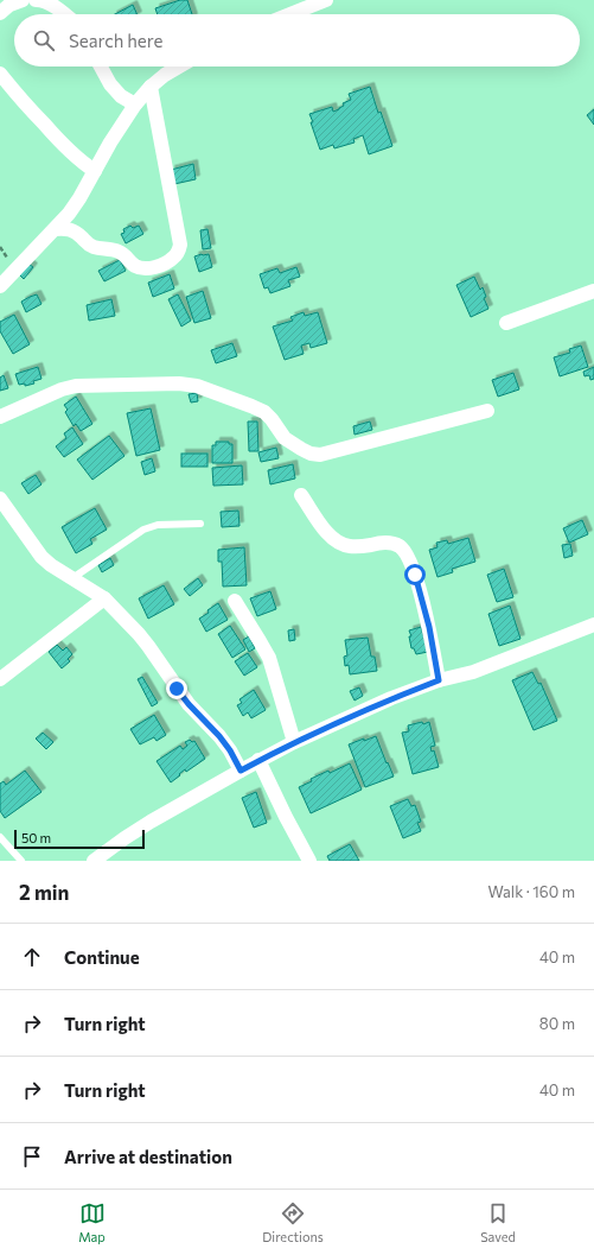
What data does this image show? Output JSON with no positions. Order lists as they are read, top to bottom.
{
  "scale_bar": "50 m",
  "page": {
    "search": "Search here",
    "scale": "50 m",
    "heading": ["2 min", "Walk · 160 m"],
    "list": [
      ["Continue", "40 m"],
      ["Turn right", "80 m"],
      ["Turn right", "40 m"],
      "Arrive at destination"
    ],
    "nav": ["Map", "Directions", "Saved"]
  }
}
